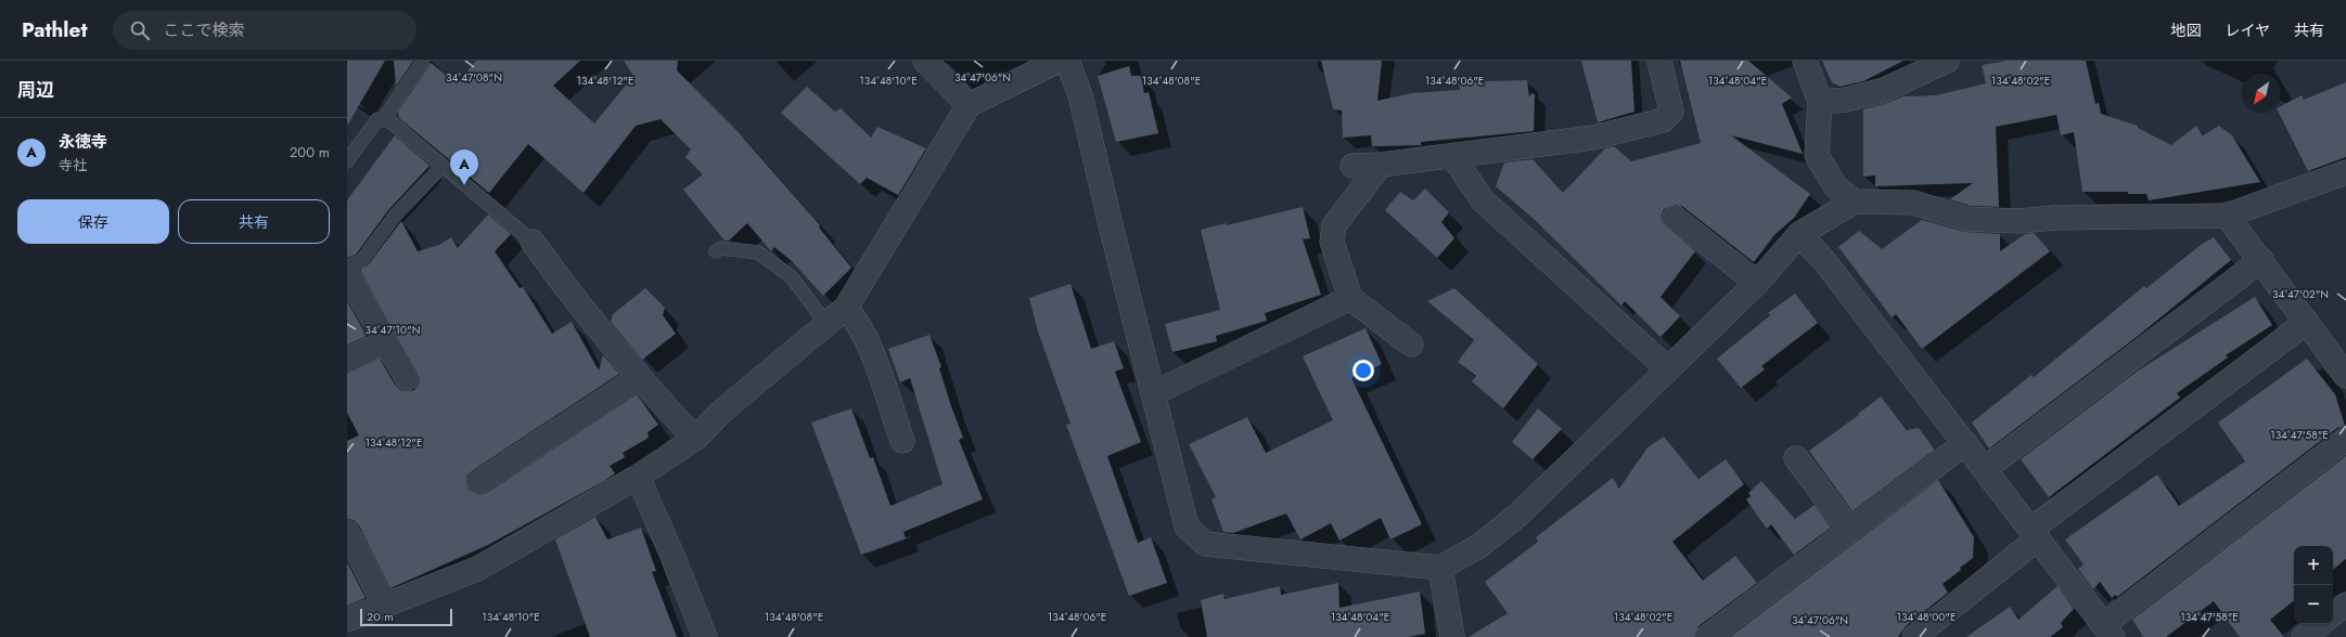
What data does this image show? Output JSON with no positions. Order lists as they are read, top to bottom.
{
  "scale_bar": "20 m",
  "north": "bottom left",
  "page": {
    "header": "Pathlet",
    "search": "ここで検索",
    "nav": ["地図", "レイヤ", "共有"],
    "heading": "周辺",
    "list": [
      {
        "mark": "A",
        "name": "永徳寺",
        "note": "寺社",
        "value": "200 m"
      }
    ],
    "pins": "A",
    "buttons": ["保存", "共有"],
    "map_buttons": ["+", "−"],
    "scale": "20 m"
  },
  "coordinates": [
    "34°47'08\"N",
    "34°47'06\"N",
    "134°48'12\"E",
    "134°48'10\"E",
    "134°48'08\"E",
    "134°48'06\"E",
    "134°48'04\"E",
    "134°48'02\"E",
    "34°47'02\"N",
    "34°47'10\"N",
    "134°47'58\"E",
    "134°48'00\"E"
  ]
}
